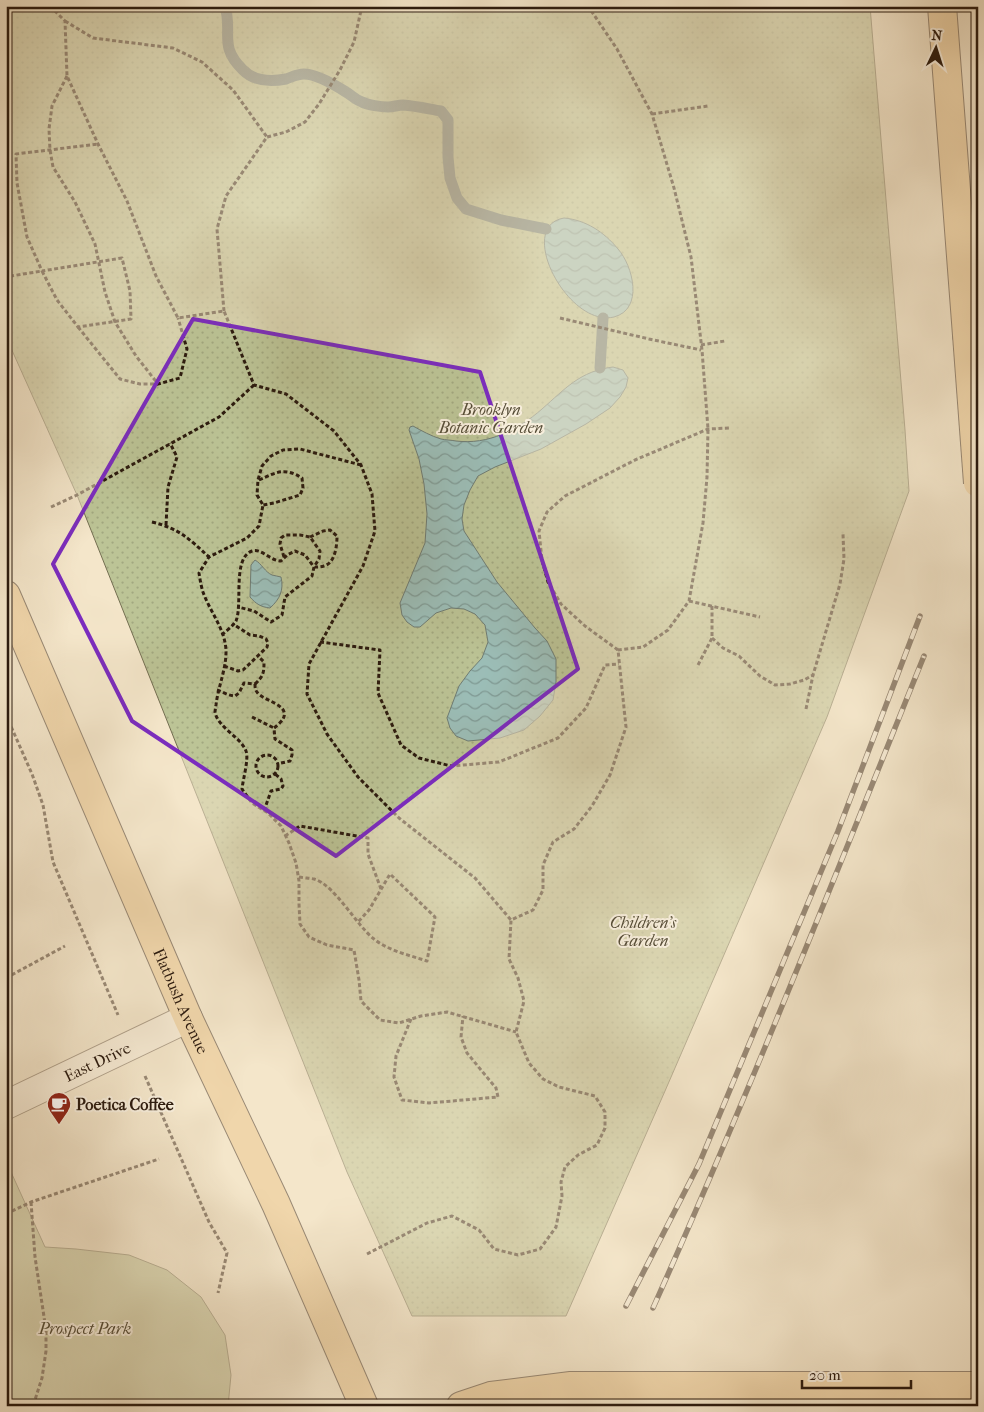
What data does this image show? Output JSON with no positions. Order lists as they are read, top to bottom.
{
  "streets": {
    "main road": ["Flatbush Avenue"],
    "lane": ["East Drive"]
  },
  "crossings": [
    ["Flatbush Avenue", "East Drive"]
  ],
  "parks": ["Brooklyn Botanic Garden", "Children's Garden", "Prospect Park"],
  "places": {
    "cafe": ["Poetica Coffee"]
  },
  "scale_bar": "20 m",
  "north": "top"
}
